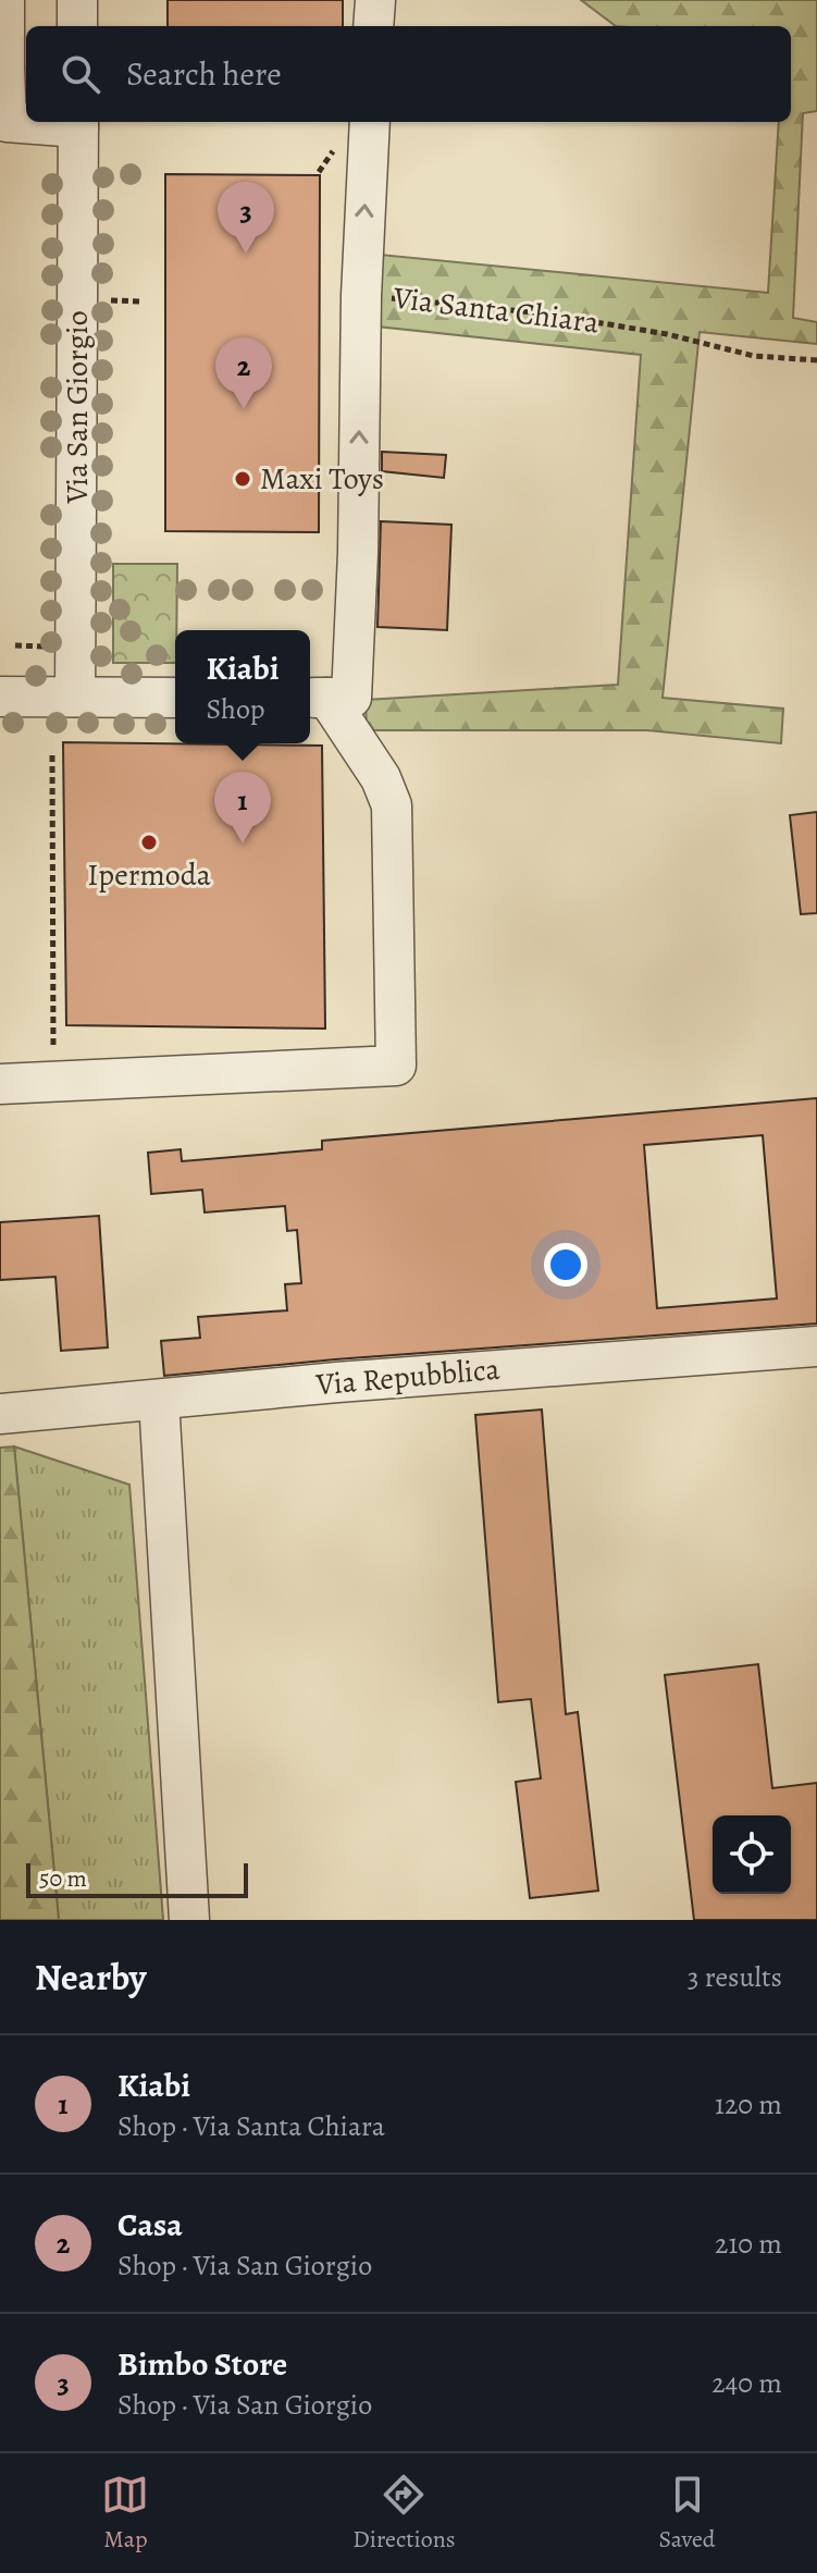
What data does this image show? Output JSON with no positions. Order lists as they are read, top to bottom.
{
  "streets": {
    "street": ["Via Santa Chiara", "Via San Giorgio", "Via Repubblica"]
  },
  "one_way": ["Via Santa Chiara"],
  "places": ["Maxi Toys", "Ipermoda"],
  "scale_bar": "50 m",
  "page": {
    "search": "Search here",
    "pins": ["3", "2", "1"],
    "popup": ["Kiabi", "Shop"],
    "scale": "50 m",
    "heading": ["Nearby", "3 results"],
    "list": [
      {
        "mark": "1",
        "name": "Kiabi",
        "note": "Shop · Via Santa Chiara",
        "value": "120 m"
      },
      {
        "mark": "2",
        "name": "Casa",
        "note": "Shop · Via San Giorgio",
        "value": "210 m"
      },
      {
        "mark": "3",
        "name": "Bimbo Store",
        "note": "Shop · Via San Giorgio",
        "value": "240 m"
      }
    ],
    "nav": ["Map", "Directions", "Saved"]
  }
}
